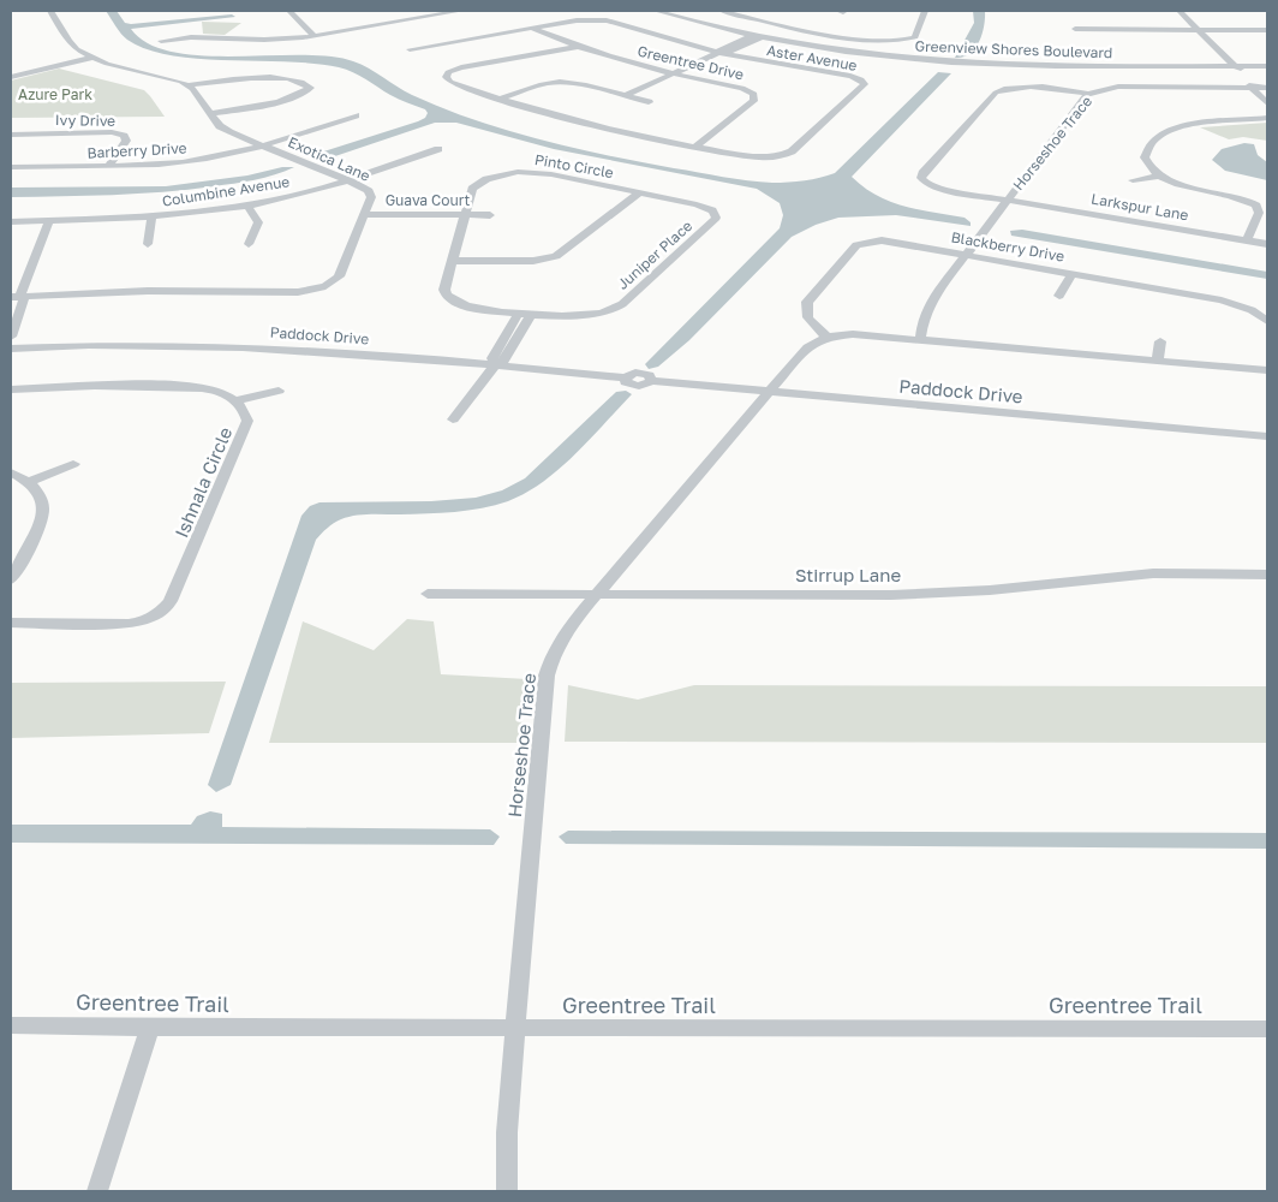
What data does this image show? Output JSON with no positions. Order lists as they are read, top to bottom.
{
  "streets": {
    "street": [
      "Greenview Shores Boulevard",
      "Aster Avenue",
      "Greentree Drive",
      "Ivy Drive",
      "Horseshoe Trace",
      "Barberry Drive",
      "Exotica Lane",
      "Pinto Circle",
      "Columbine Avenue",
      "Guava Court",
      "Larkspur Lane",
      "Blackberry Drive",
      "Juniper Place",
      "Paddock Drive",
      "Ishnala Circle",
      "Stirrup Lane",
      "Greentree Trail"
    ]
  },
  "crossings": [
    ["Aster Avenue", "Greentree Drive"],
    ["Ivy Drive", "Barberry Drive"],
    ["Horseshoe Trace", "Larkspur Lane"],
    ["Horseshoe Trace", "Blackberry Drive"],
    ["Horseshoe Trace", "Paddock Drive"],
    ["Horseshoe Trace", "Stirrup Lane"],
    ["Horseshoe Trace", "Greentree Trail"],
    ["Barberry Drive", "Exotica Lane"],
    ["Exotica Lane", "Columbine Avenue"],
    ["Exotica Lane", "Guava Court"],
    ["Pinto Circle", "Guava Court"],
    ["Pinto Circle", "Juniper Place"]
  ],
  "parks": ["Azure Park"]
}
